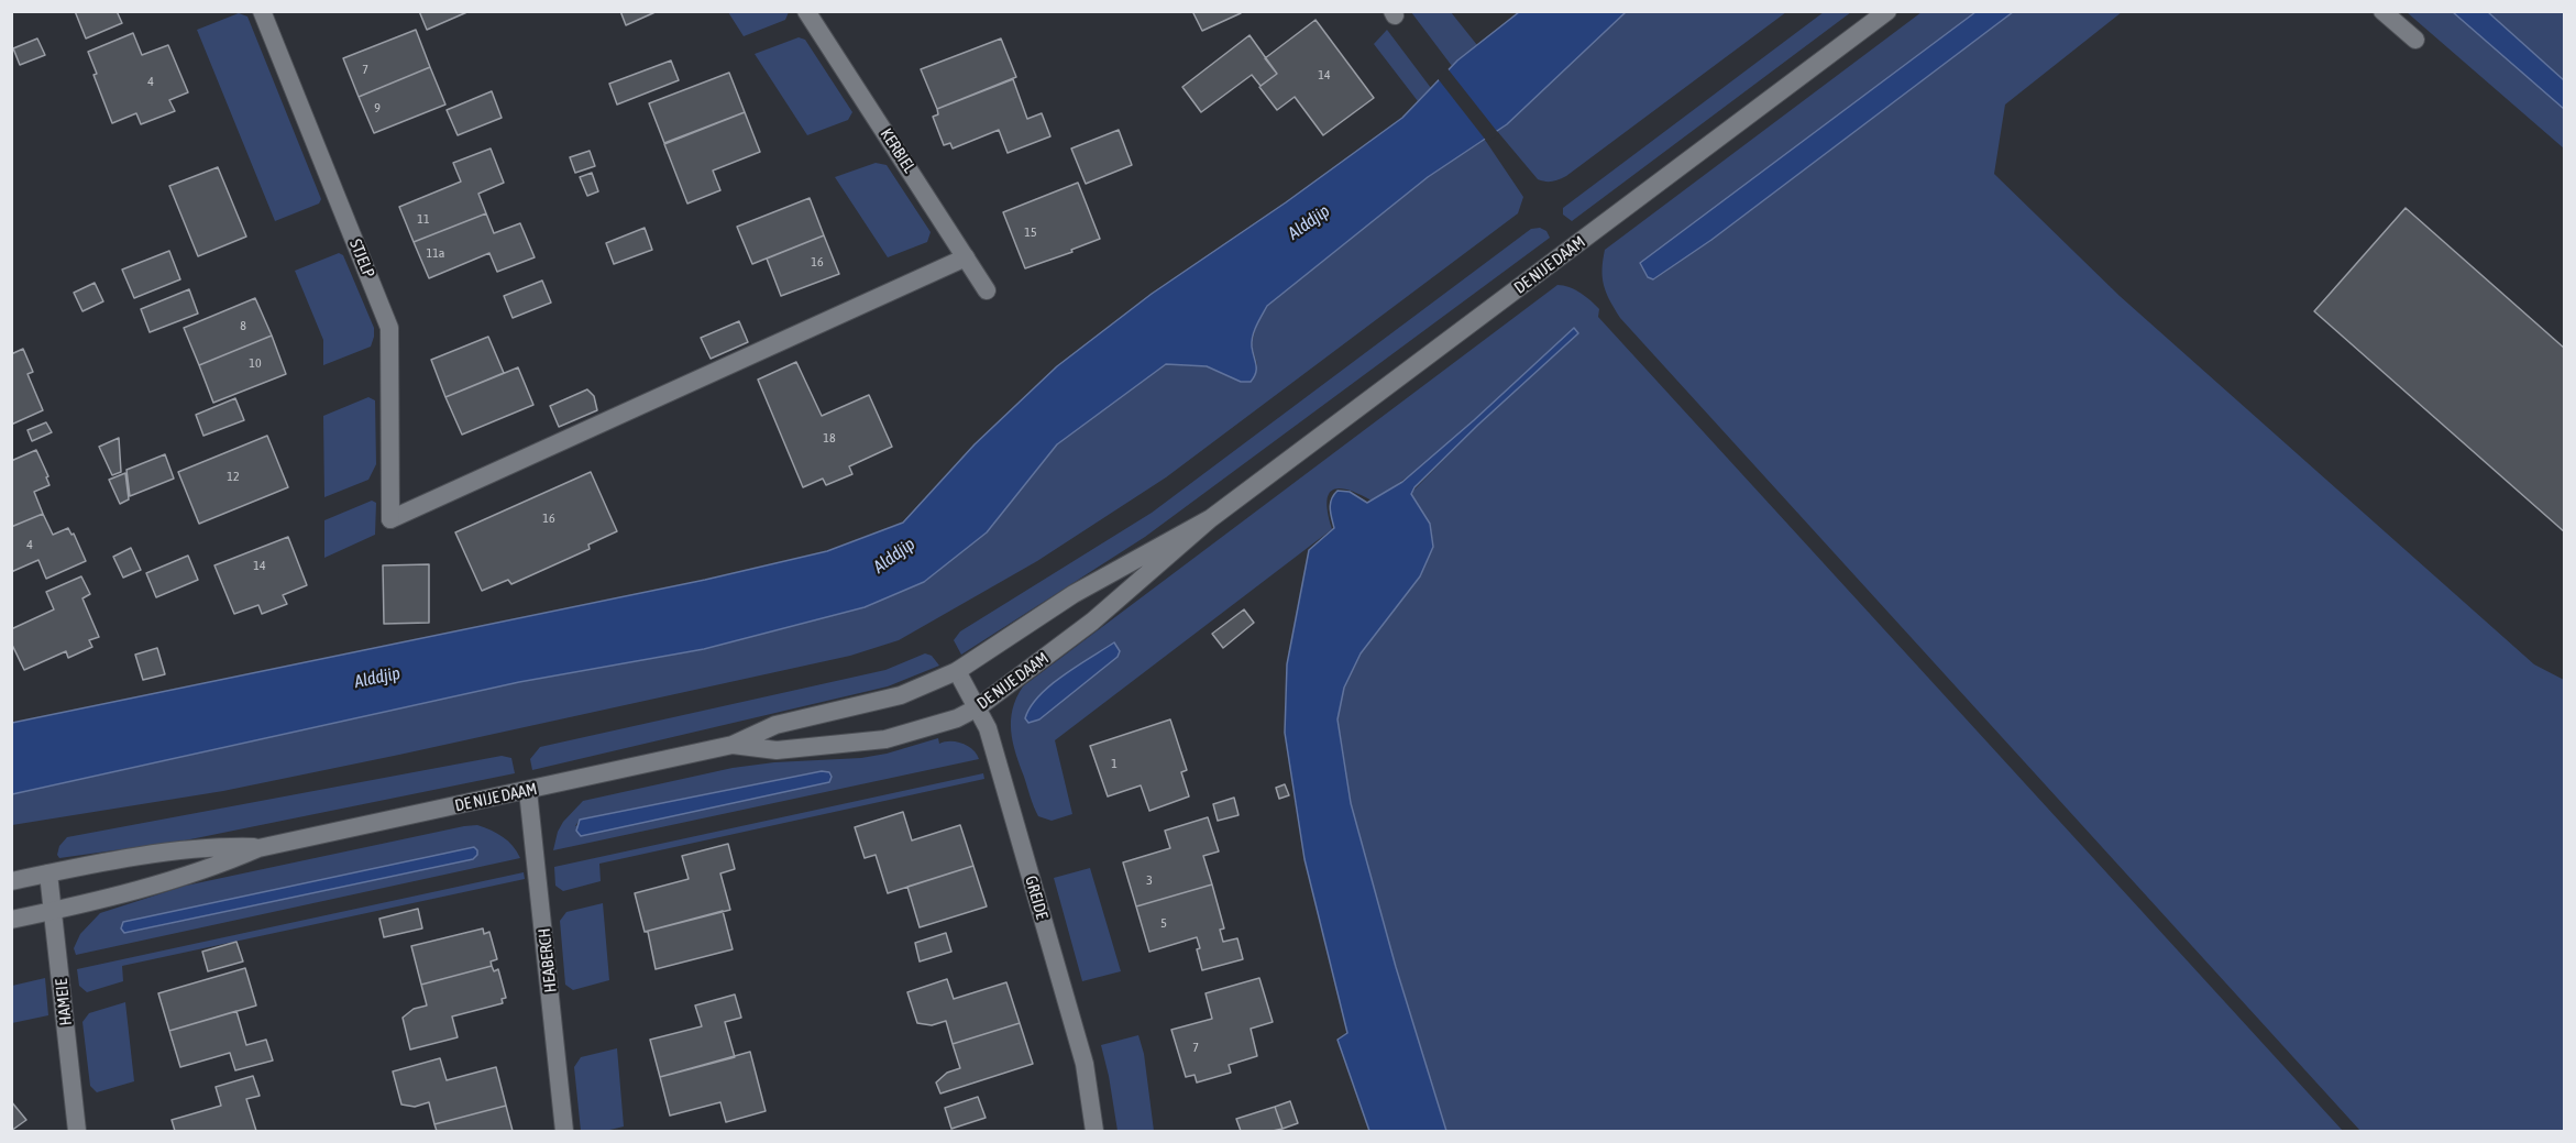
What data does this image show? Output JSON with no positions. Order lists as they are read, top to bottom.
{
  "streets": {
    "street": [
      "KERBIEL",
      "STJELP",
      "DE NIJE DAAM",
      "GREIDE",
      "HEABERCH",
      "HAMEIE"
    ]
  },
  "crossings": [
    ["KERBIEL", "STJELP"],
    ["DE NIJE DAAM", "GREIDE"],
    ["DE NIJE DAAM", "HEABERCH"],
    ["DE NIJE DAAM", "HAMEIE"]
  ],
  "water": ["Alddjip"],
  "house_numbers": [
    "7",
    "14",
    "4",
    "9",
    "11",
    "15",
    "11a",
    "16",
    "8",
    "10",
    "18",
    "12",
    "16",
    "4",
    "14",
    "1",
    "3",
    "5",
    "7"
  ]
}
